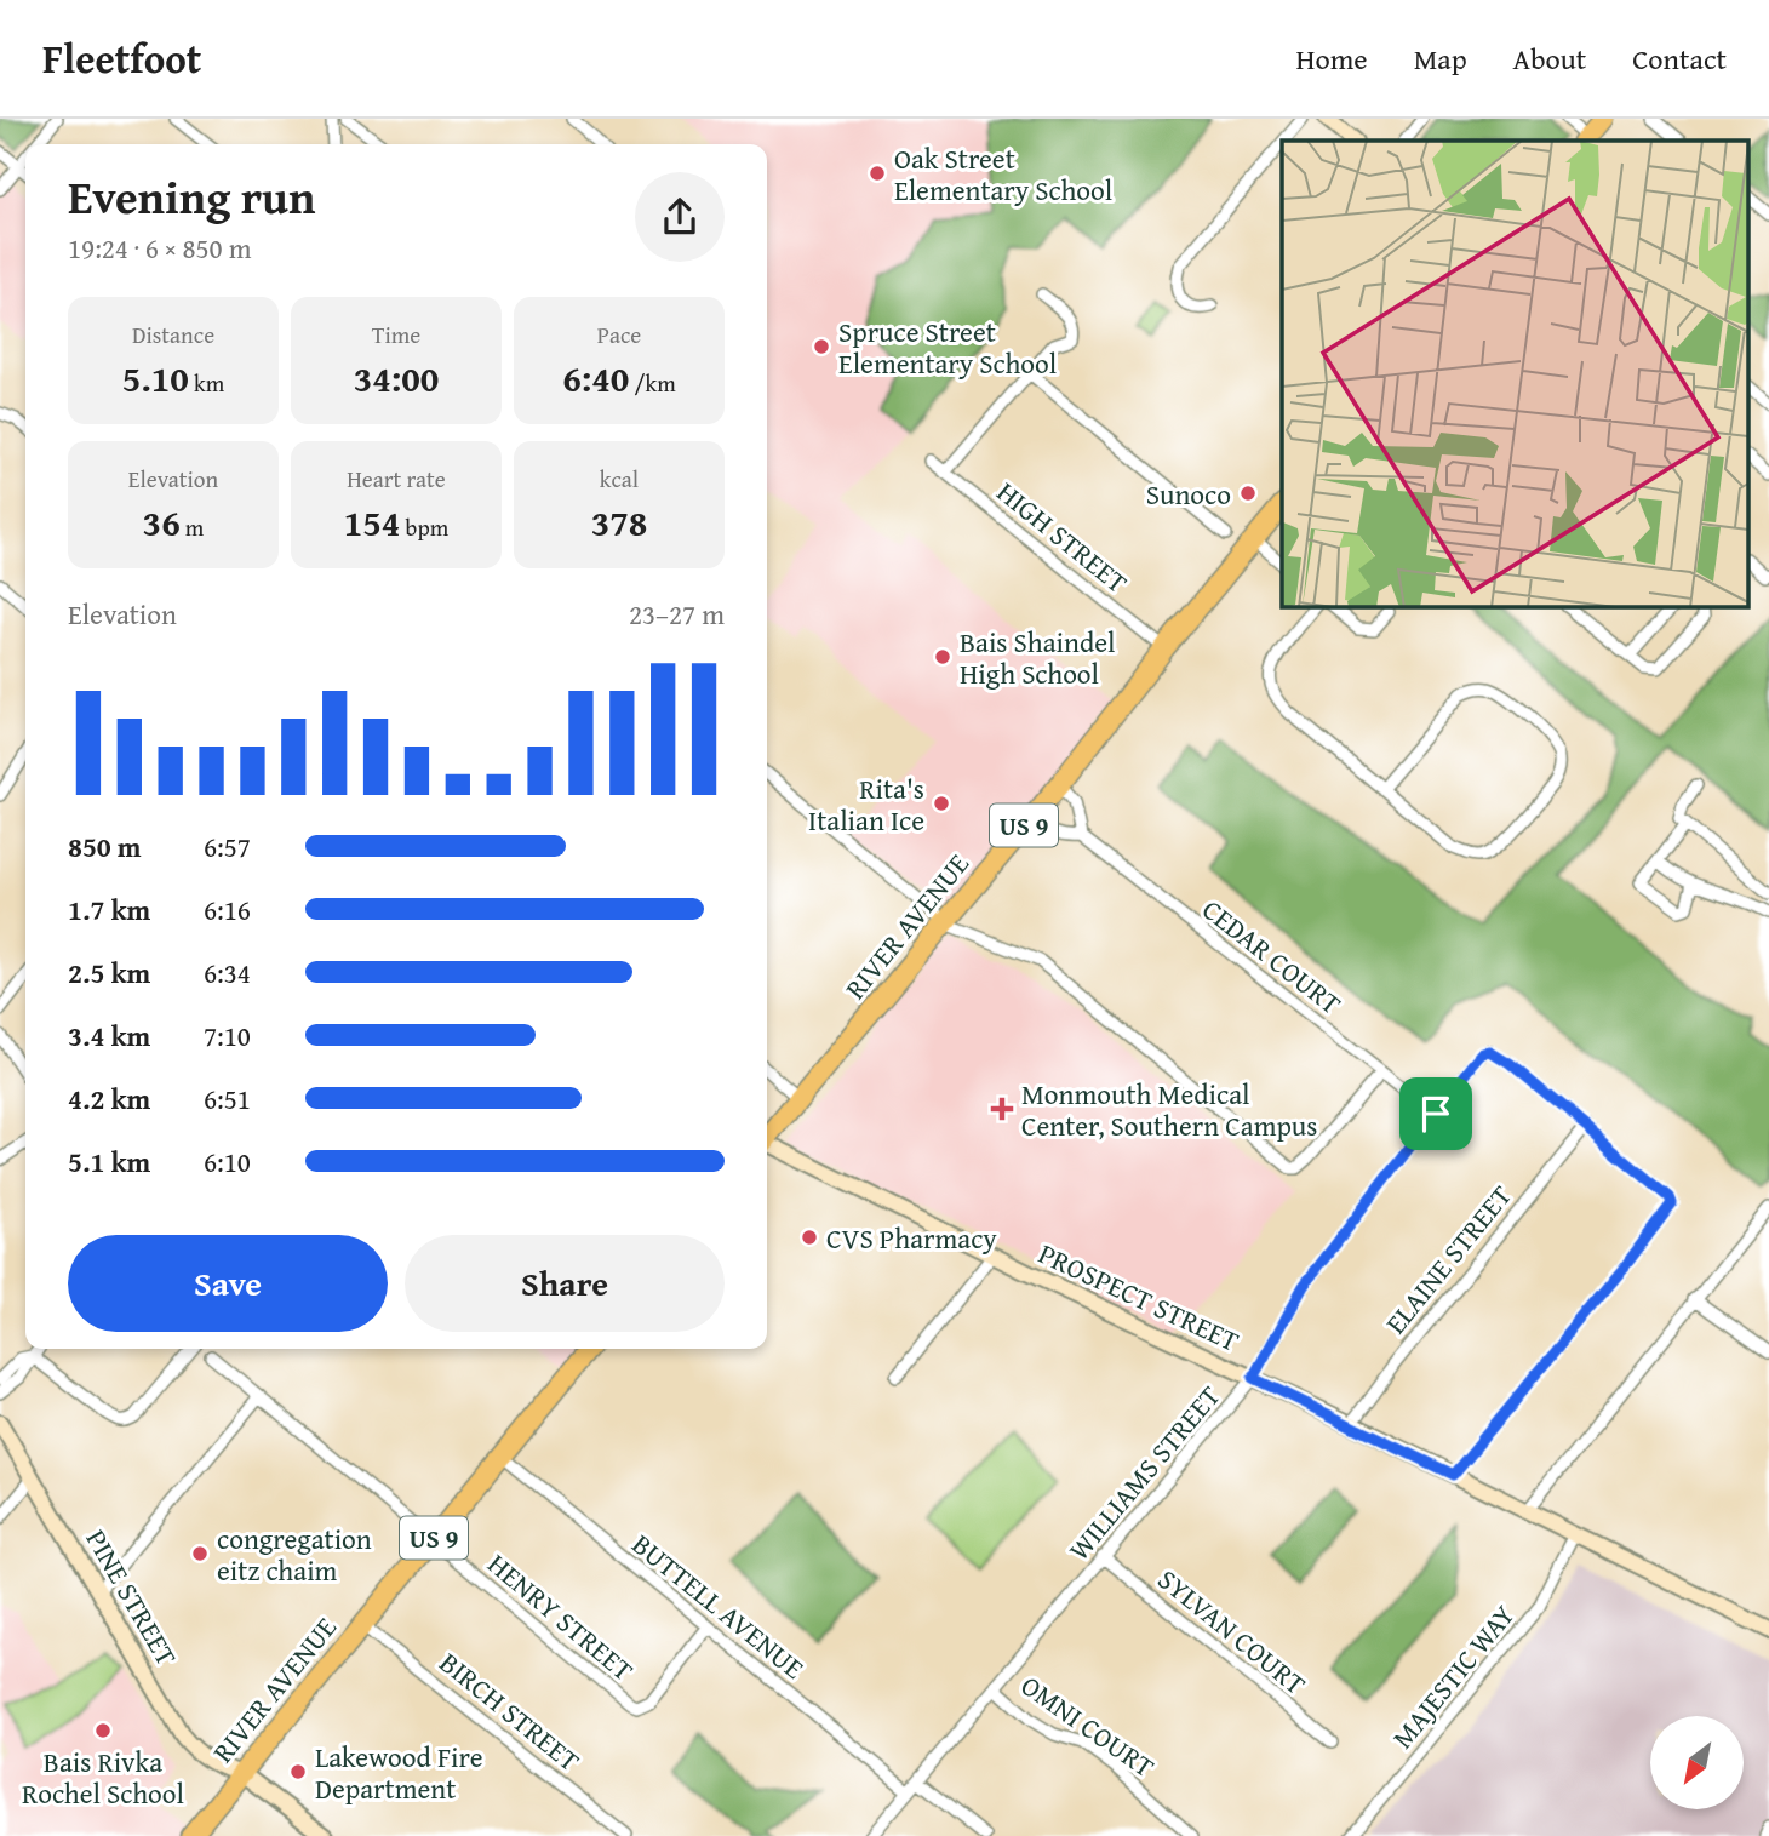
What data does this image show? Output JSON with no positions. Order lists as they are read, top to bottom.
{
  "streets": {
    "highway": ["US 9", "RIVER AVENUE"],
    "street": [
      "HIGH STREET",
      "CEDAR COURT",
      "ELAINE STREET",
      "PROSPECT STREET",
      "WILLIAMS STREET",
      "PINE STREET",
      "BUTTELL AVENUE",
      "HENRY STREET",
      "SYLVAN COURT",
      "MAJESTIC WAY",
      "BIRCH STREET",
      "OMNI COURT"
    ]
  },
  "crossings": [
    ["HIGH STREET", "RIVER AVENUE"],
    ["RIVER AVENUE", "CEDAR COURT"],
    ["RIVER AVENUE", "PINE STREET"],
    ["RIVER AVENUE", "BUTTELL AVENUE"],
    ["RIVER AVENUE", "HENRY STREET"],
    ["RIVER AVENUE", "BIRCH STREET"],
    ["CEDAR COURT", "WILLIAMS STREET"],
    ["ELAINE STREET", "PROSPECT STREET"],
    ["ELAINE STREET", "WILLIAMS STREET"],
    ["PROSPECT STREET", "WILLIAMS STREET"],
    ["PROSPECT STREET", "MAJESTIC WAY"],
    ["WILLIAMS STREET", "BUTTELL AVENUE"],
    ["WILLIAMS STREET", "SYLVAN COURT"],
    ["WILLIAMS STREET", "OMNI COURT"],
    ["BUTTELL AVENUE", "HENRY STREET"]
  ],
  "places": {
    "other": [
      "Oak Street Elementary School",
      "Spruce Street Elementary School",
      "Sunoco",
      "Bais Shaindel High School",
      "Rita's Italian Ice",
      "CVS Pharmacy",
      "congregation eitz chaim",
      "Bais Rivka Rochel School",
      "Lakewood Fire Department"
    ],
    "health": ["Monmouth Medical Center, Southern Campus"]
  },
  "north": "bottom left",
  "page": {
    "header": "Fleetfoot",
    "nav": [
      "Home",
      "Map",
      "About",
      "Contact"
    ],
    "heading": ["Evening run", "19:24 · 6 × 850 m"],
    "stats": [
      ["Distance", "5.10 km"],
      ["Time", "34:00"],
      ["Pace", "6:40 /km"],
      ["Elevation", "36 m"],
      ["Heart rate", "154 bpm"],
      ["kcal", "378"]
    ],
    "chart": ["Elevation", "23–27 m"],
    "list": [
      {
        "name": "850 m",
        "note": "6:57"
      },
      {
        "name": "1.7 km",
        "note": "6:16"
      },
      {
        "name": "2.5 km",
        "note": "6:34"
      },
      {
        "name": "3.4 km",
        "note": "7:10"
      },
      {
        "name": "4.2 km",
        "note": "6:51"
      },
      {
        "name": "5.1 km",
        "note": "6:10"
      }
    ],
    "buttons": ["Save", "Share"]
  }
}
